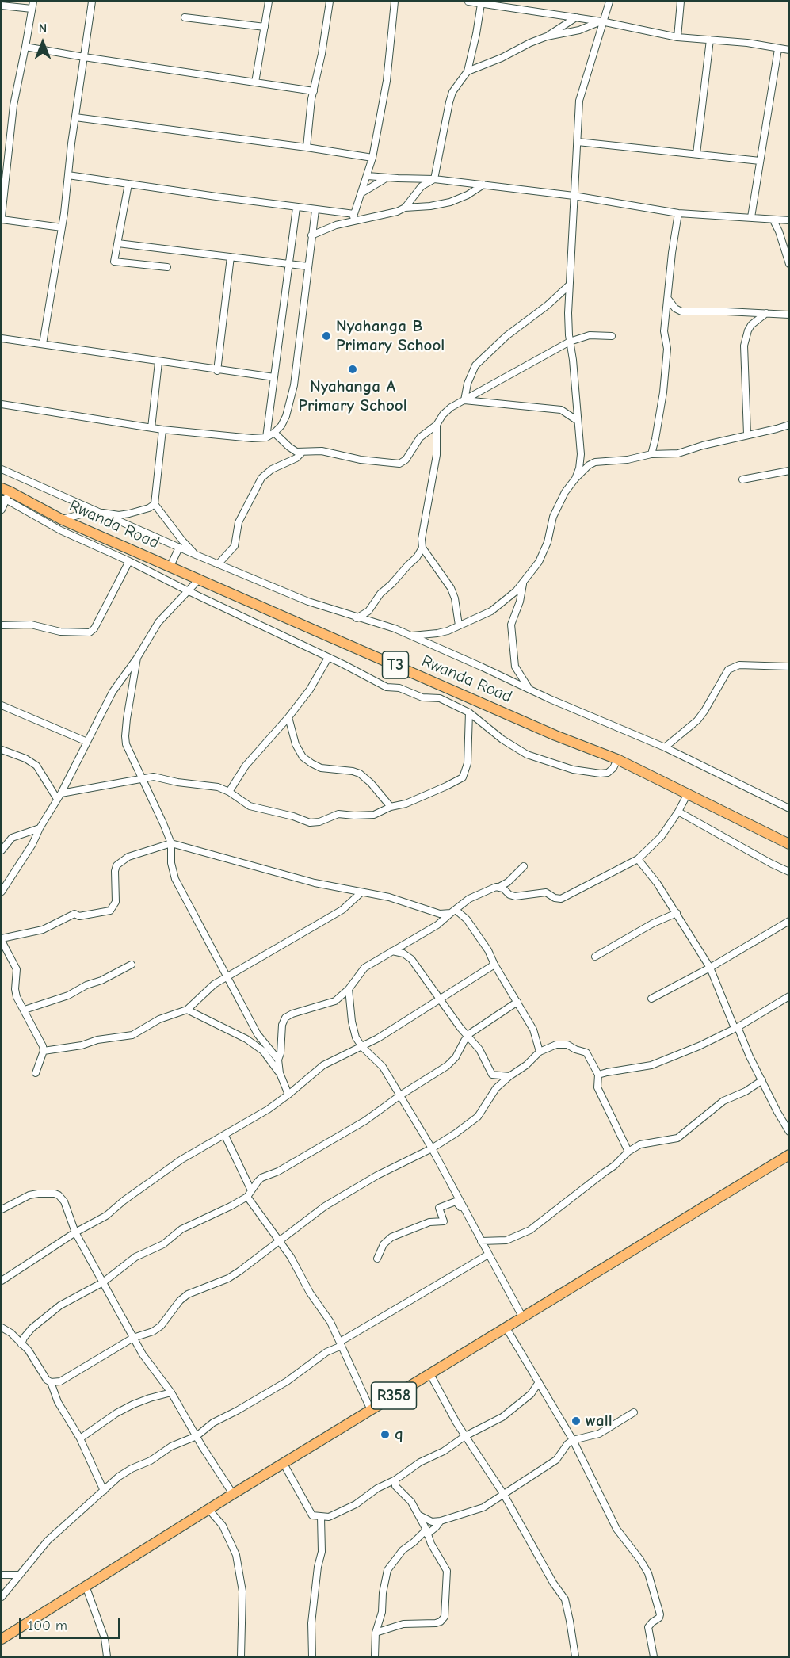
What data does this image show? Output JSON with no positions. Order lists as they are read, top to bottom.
{
  "streets": {
    "main road": ["Rwanda Road", "T3", "R358"]
  },
  "places": [
    "Nyahanga B Primary School",
    "Nyahanga A Primary School",
    "wall",
    "q"
  ],
  "scale_bar": "100 m",
  "north": "top"
}
